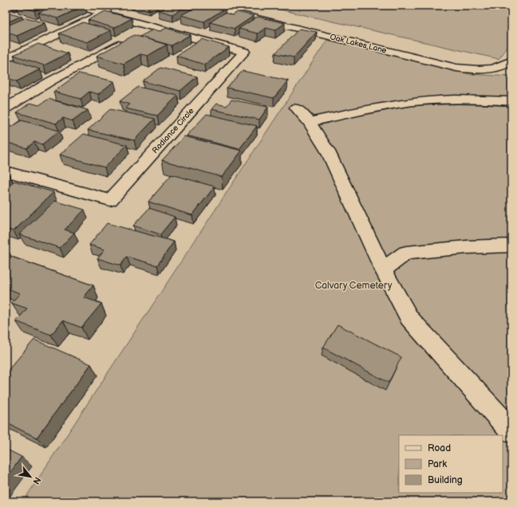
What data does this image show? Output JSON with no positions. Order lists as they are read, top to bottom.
{
  "streets": {
    "street": ["Oak Lakes Lane", "Radiance Circle"]
  },
  "parks": ["Calvary Cemetery"],
  "legend": ["Road", "Park", "Building"],
  "north": "bottom right"
}
